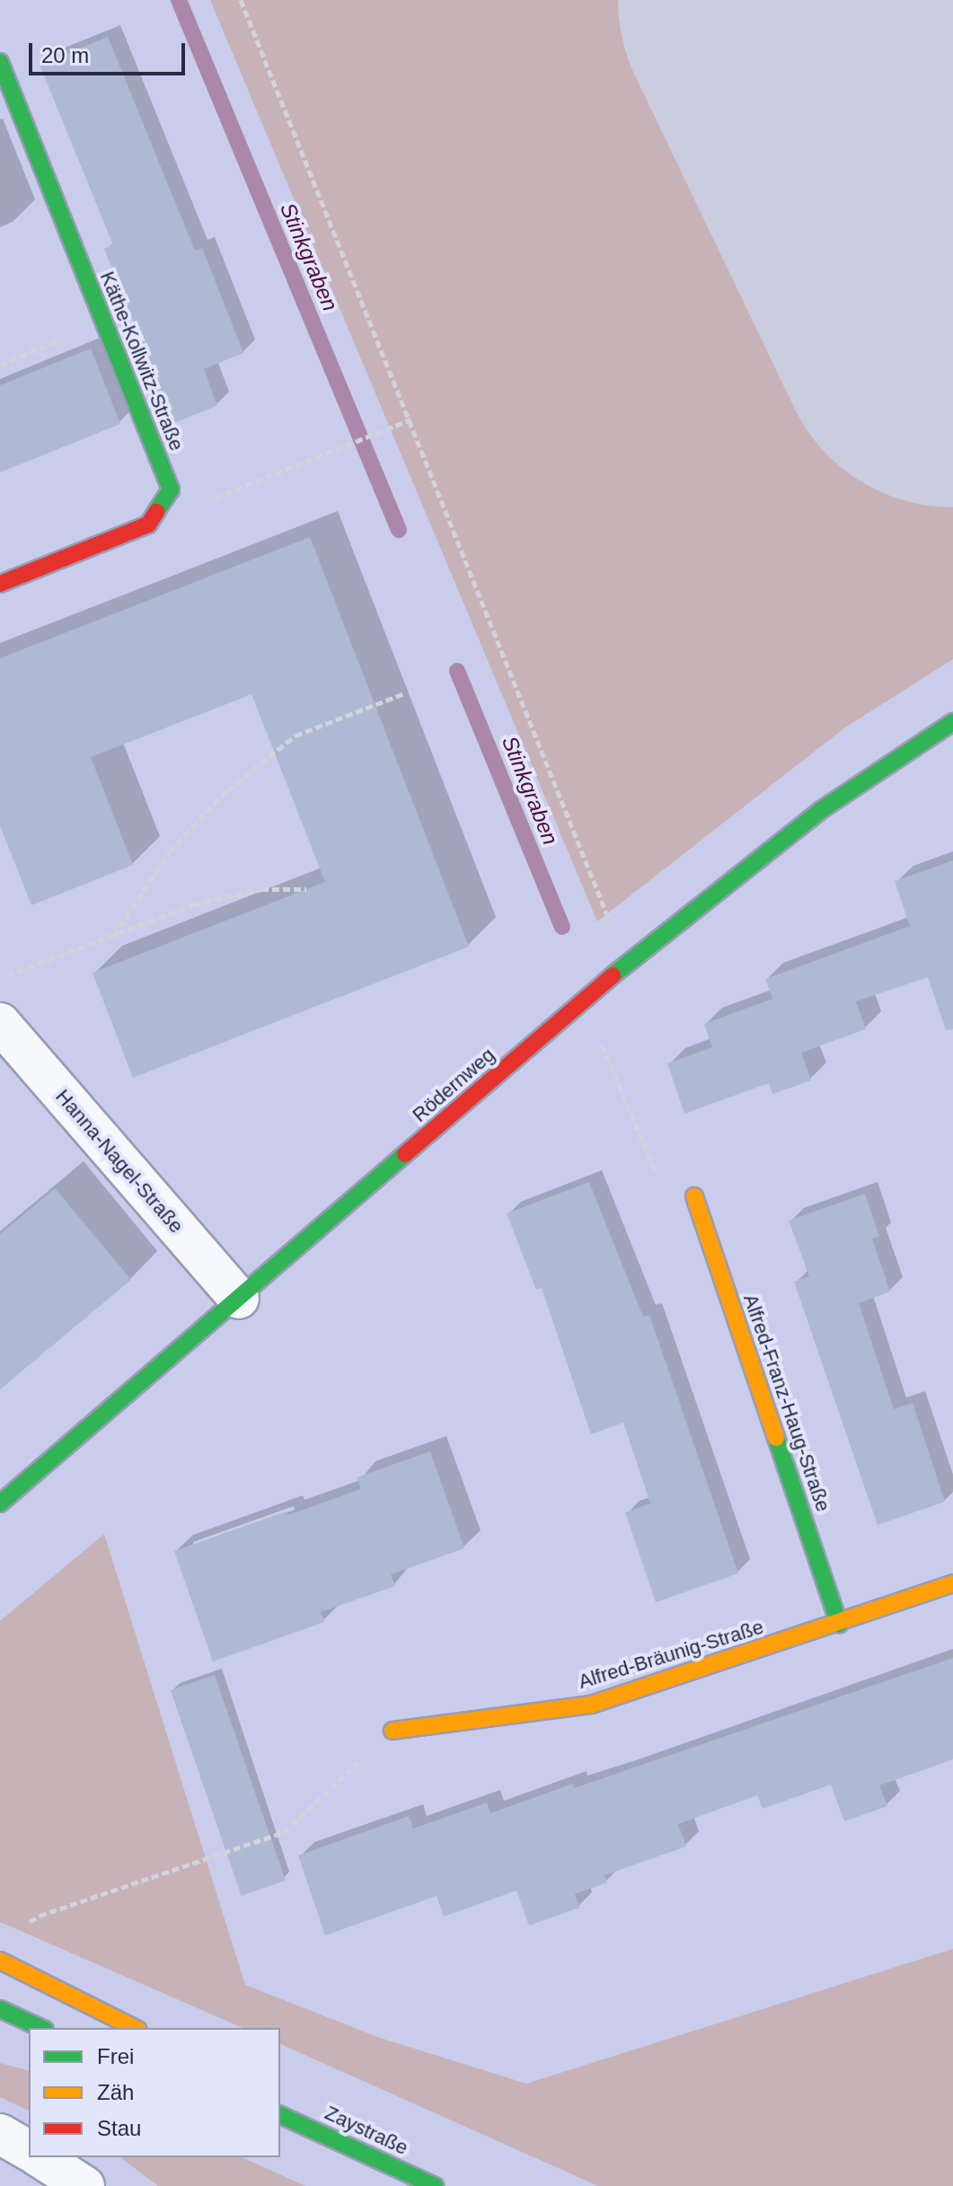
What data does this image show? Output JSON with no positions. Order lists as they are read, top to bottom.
{
  "streets": {
    "street": [
      "Käthe-Kollwitz-Straße",
      "Rödernweg",
      "Hanna-Nagel-Straße",
      "Alfred-Franz-Haug-Straße",
      "Alfred-Bräunig-Straße",
      "Zaystraße"
    ]
  },
  "crossings": [
    ["Rödernweg", "Hanna-Nagel-Straße"],
    ["Alfred-Franz-Haug-Straße", "Alfred-Bräunig-Straße"]
  ],
  "water": ["Stinkgraben"],
  "legend": ["Frei", "Zäh", "Stau"],
  "scale_bar": "20 m"
}
